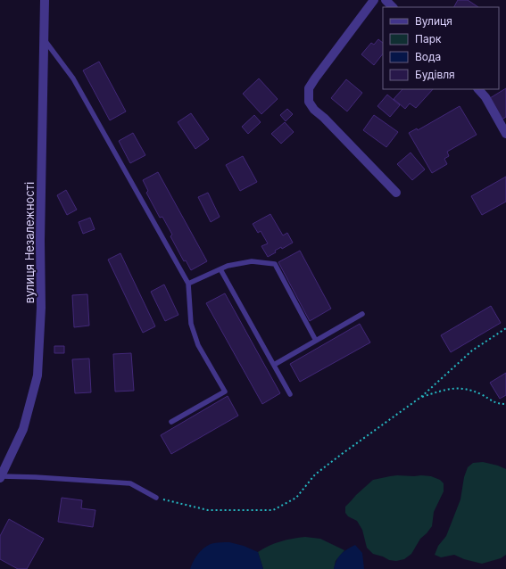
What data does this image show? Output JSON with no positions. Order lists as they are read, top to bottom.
{
  "streets": {
    "street": ["вулиця Незалежності"]
  },
  "legend": [
    "Вулиця",
    "Парк",
    "Вода",
    "Будівля"
  ]
}
